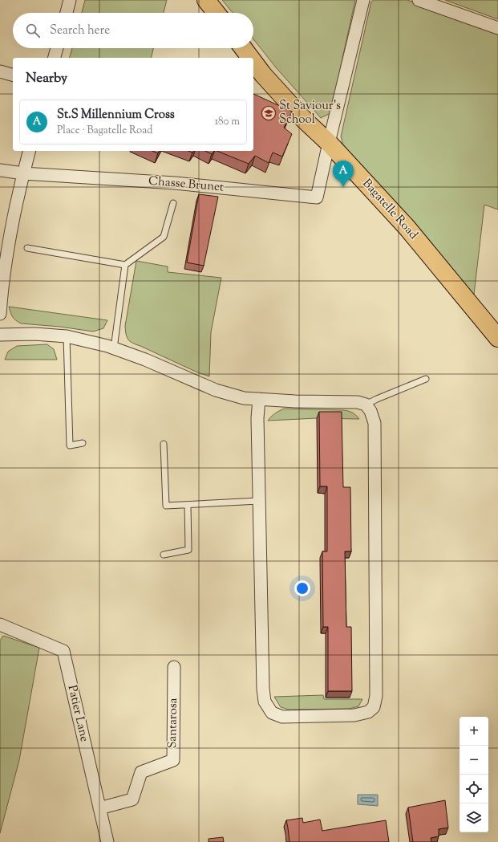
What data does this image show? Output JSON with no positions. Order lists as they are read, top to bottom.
{
  "streets": {
    "main road": ["Bagatelle Road"],
    "street": ["Chasse Brunet", "Patier Lane", "Santarosa"]
  },
  "crossings": [
    ["Chasse Brunet", "Bagatelle Road"],
    ["Patier Lane", "Santarosa"]
  ],
  "places": {
    "school or university": ["St Saviour's School"]
  },
  "page": {
    "search": "Search here",
    "heading": "Nearby",
    "list": [
      {
        "mark": "A",
        "name": "St.S Millennium Cross",
        "note": "Place · Bagatelle Road",
        "value": "180 m"
      }
    ],
    "pins": "A",
    "map_buttons": ["+", "−"]
  }
}
